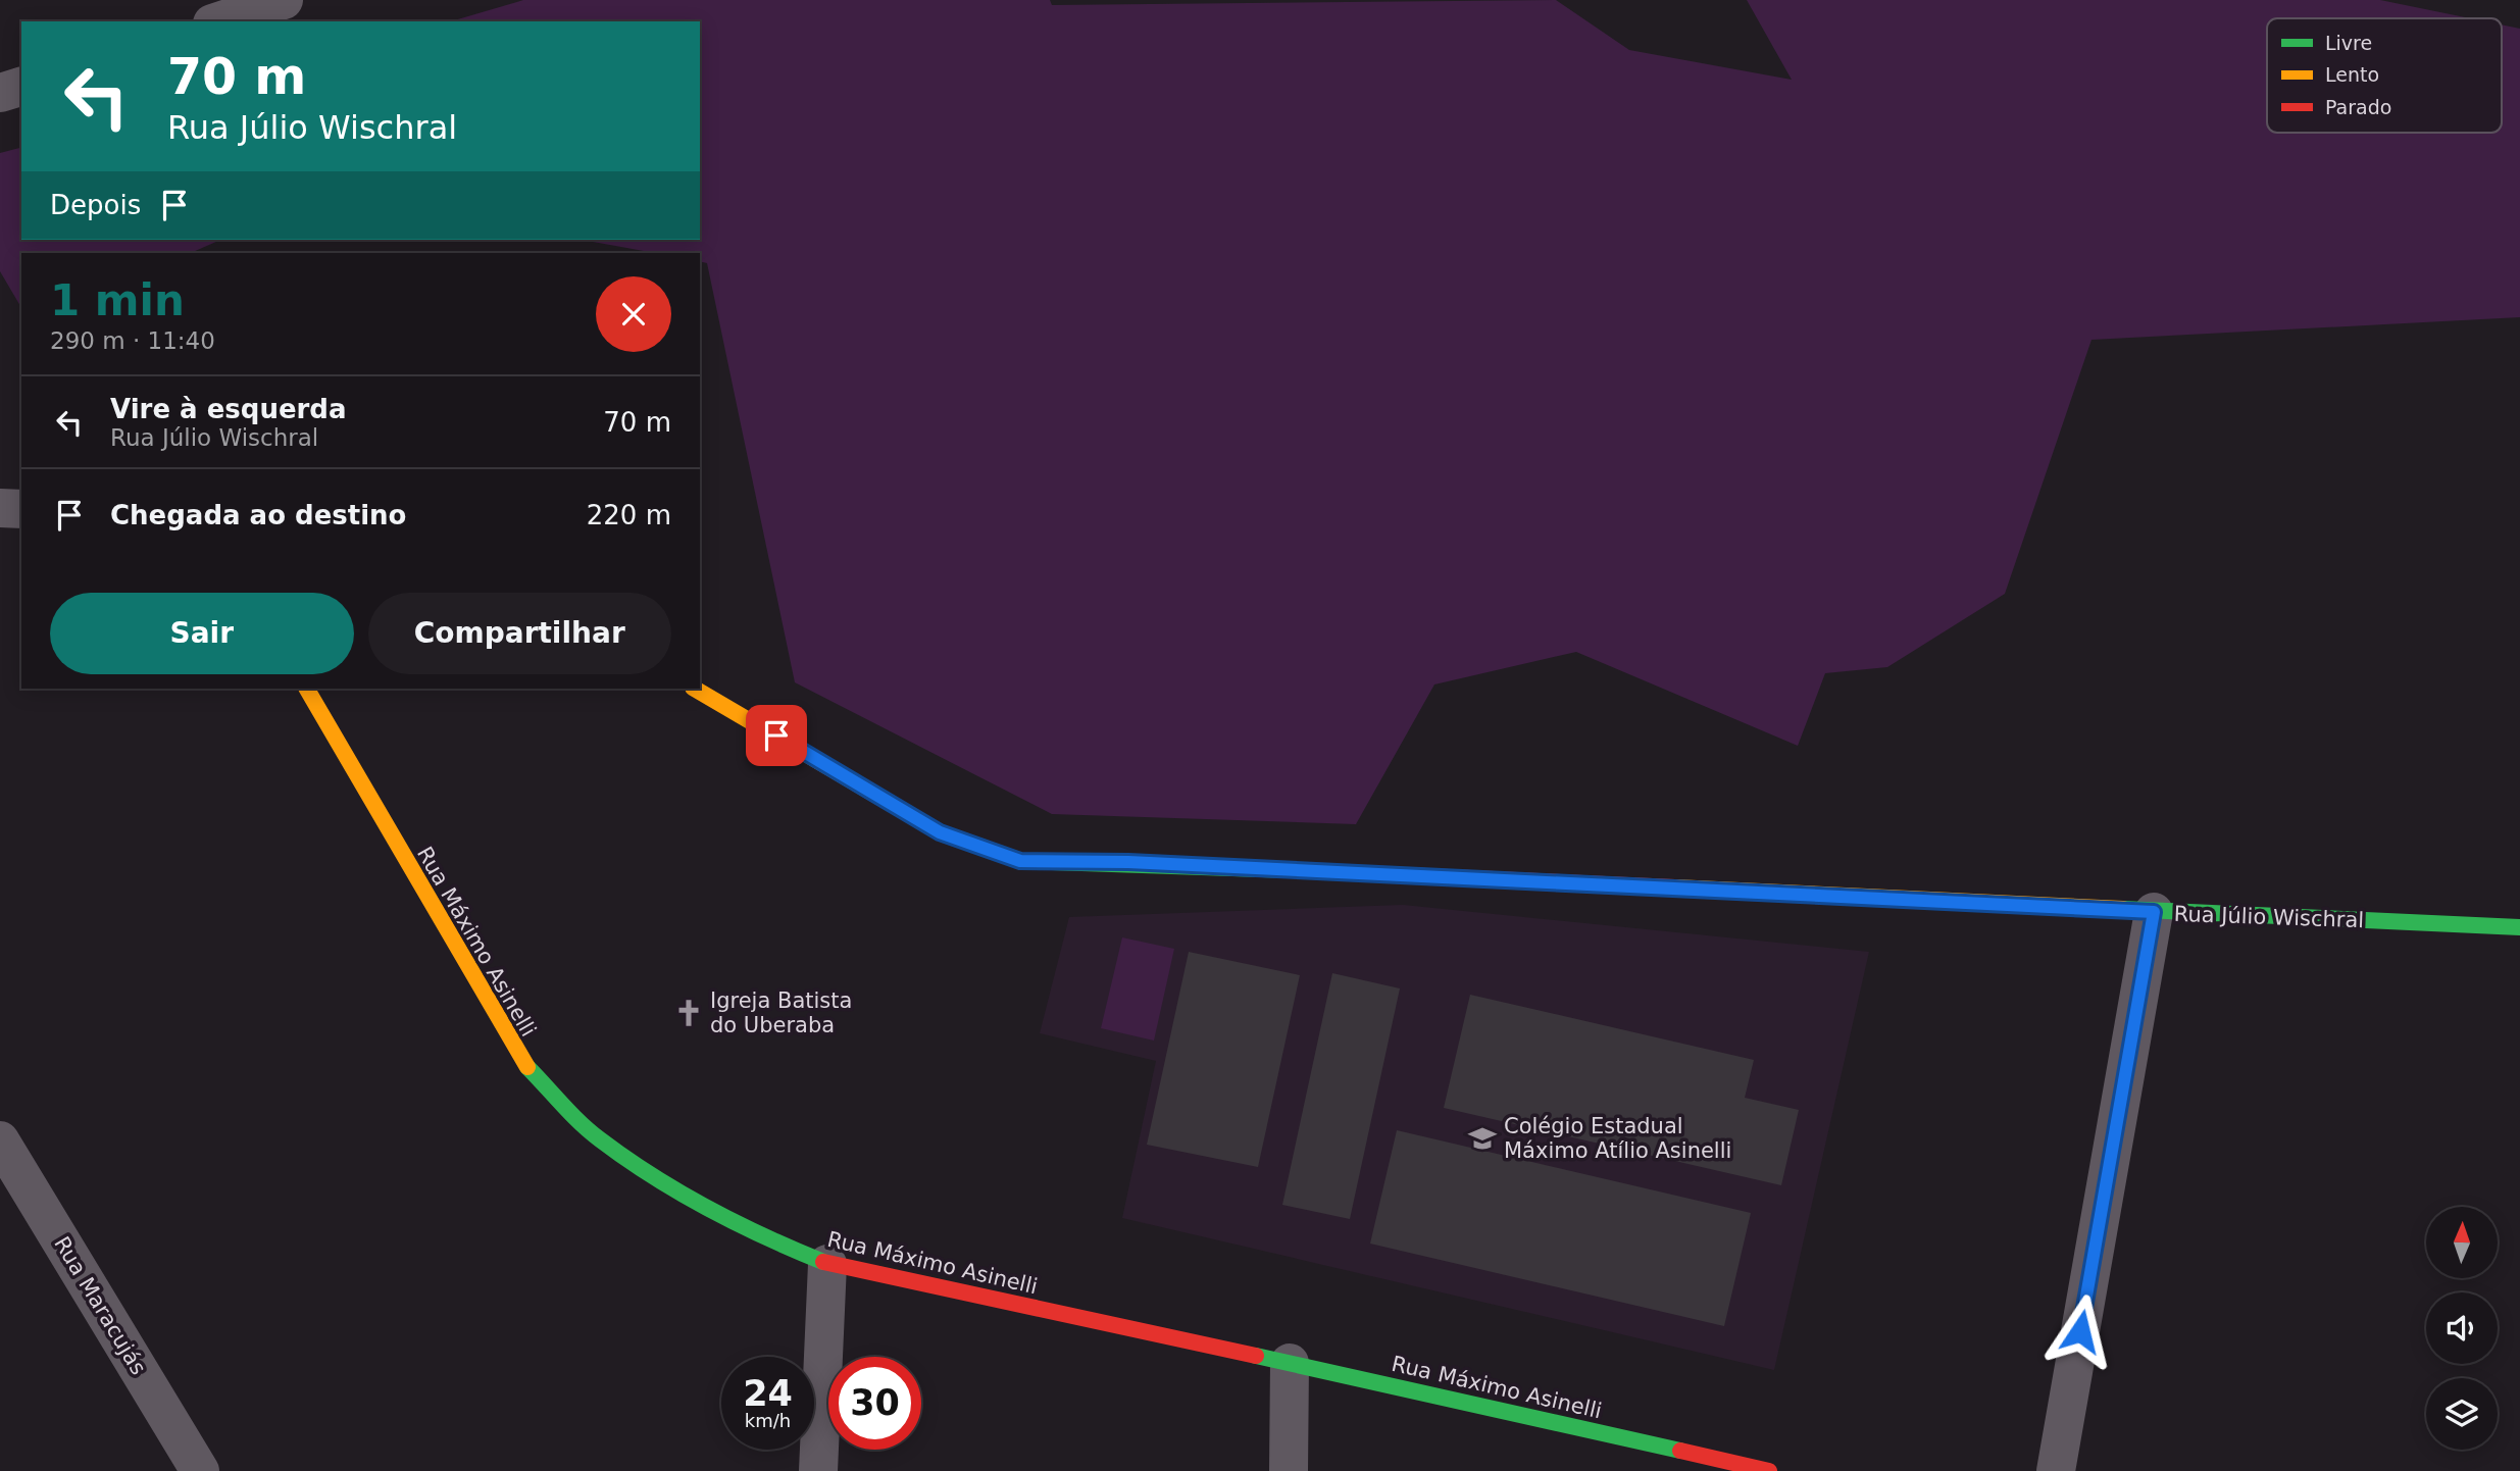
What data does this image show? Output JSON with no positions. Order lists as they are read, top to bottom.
{
  "streets": {
    "street": ["Rua Júlio Wischral", "Rua Máximo Asinelli", "Rua Maracujás"]
  },
  "places": {
    "church": ["Igreja Batista do Uberaba"],
    "school or university": ["Colégio Estadual Máximo Atílio Asinelli"]
  },
  "legend": ["Livre", "Lento", "Parado"],
  "north": "top",
  "page": {
    "turn": ["70 m", "Rua Júlio Wischral"],
    "then": "Depois",
    "heading": ["1 min", "290 m · 11:40"],
    "list": [
      {
        "name": "Vire à esquerda",
        "note": "Rua Júlio Wischral",
        "value": "70 m"
      },
      {
        "name": "Chegada ao destino",
        "value": "220 m"
      }
    ],
    "buttons": ["Sair", "Compartilhar"],
    "speed": "24 km/h",
    "limit": "30"
  }
}
